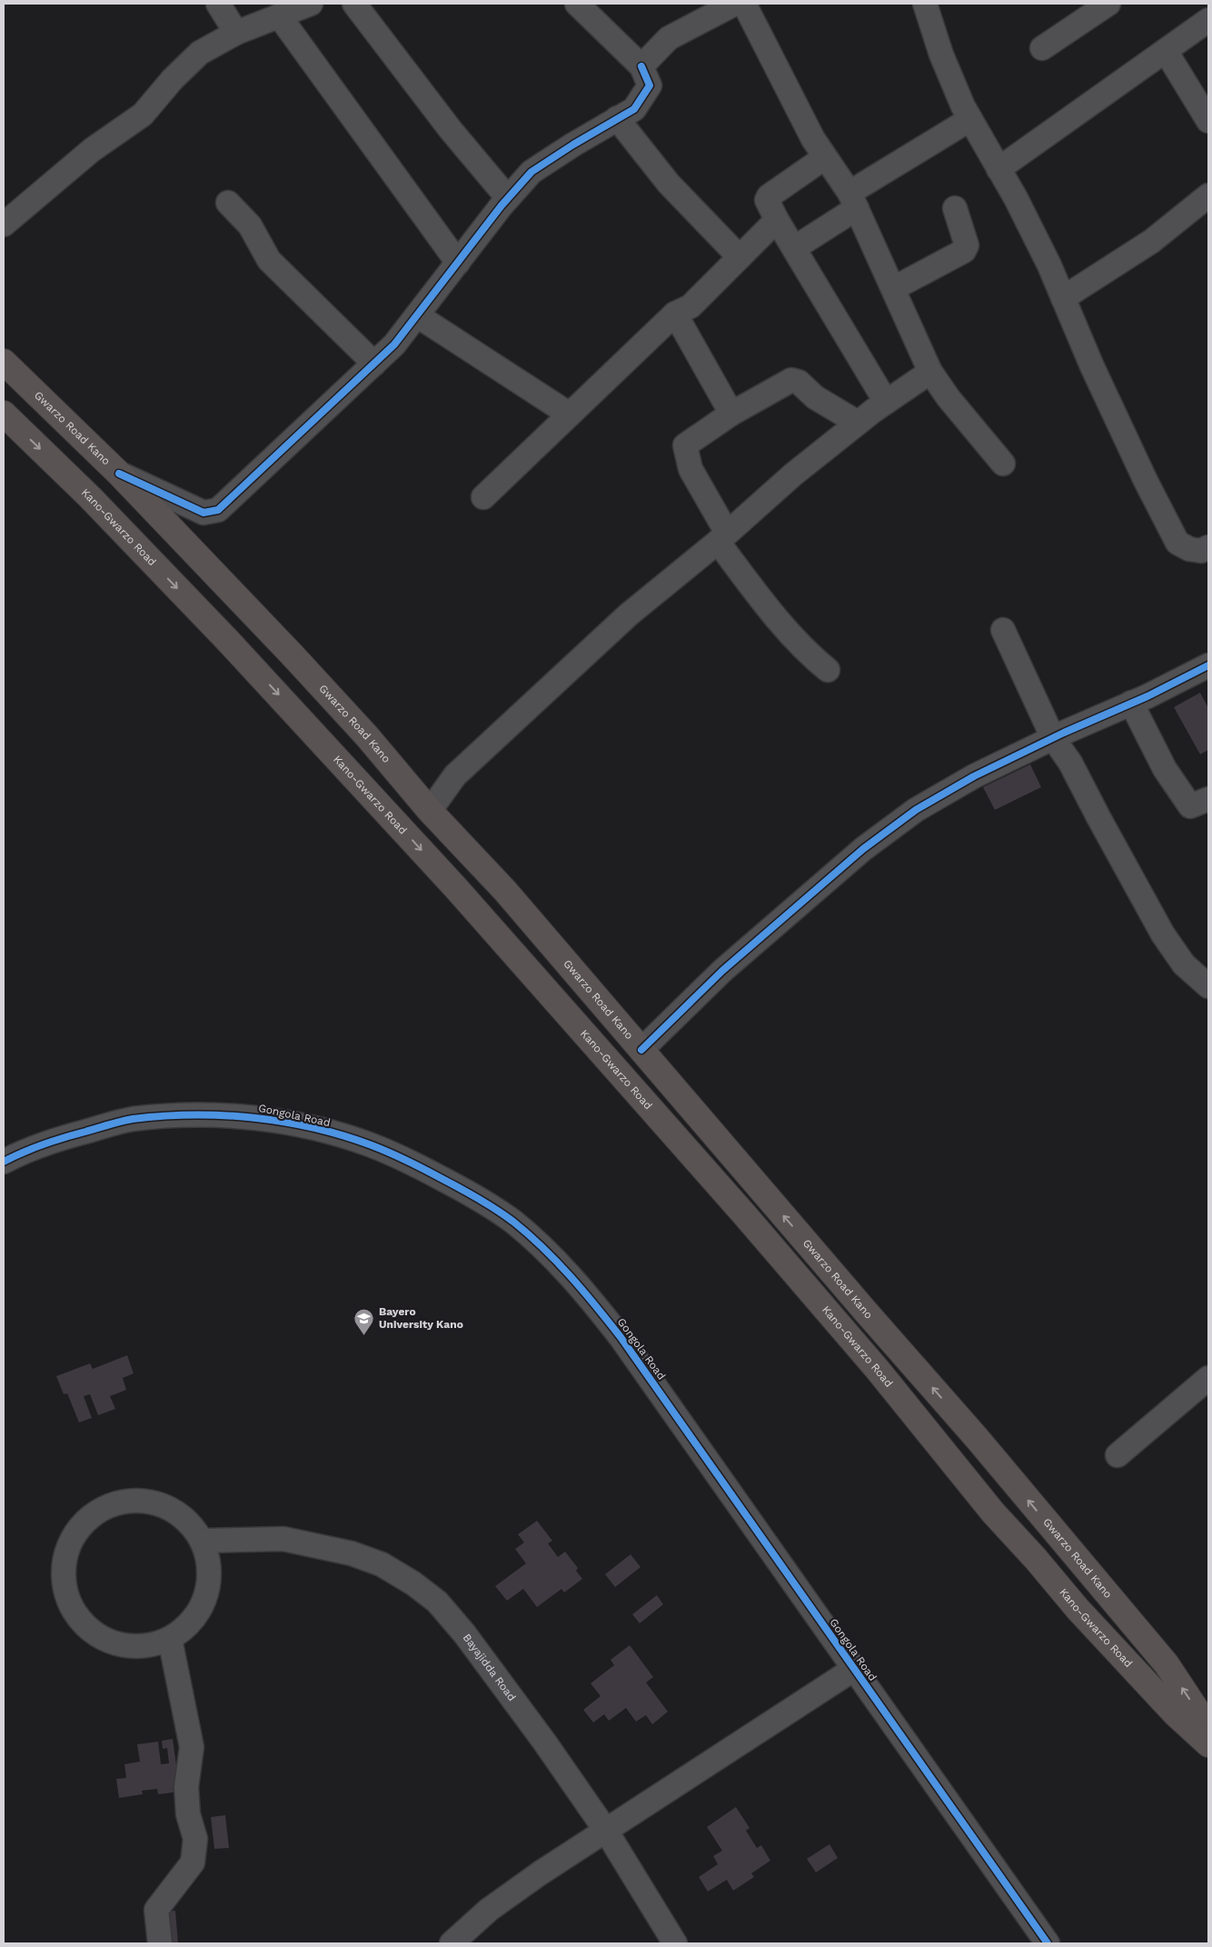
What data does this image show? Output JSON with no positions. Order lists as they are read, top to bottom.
{
  "streets": {
    "main road": ["Gwarzo Road Kano", "Kano-Gwarzo Road"],
    "street": ["Gongola Road", "Bayajidda Road"]
  },
  "one_way": ["Gwarzo Road Kano", "Kano-Gwarzo Road"],
  "places": {
    "school or university": ["Bayero University Kano"]
  }
}
